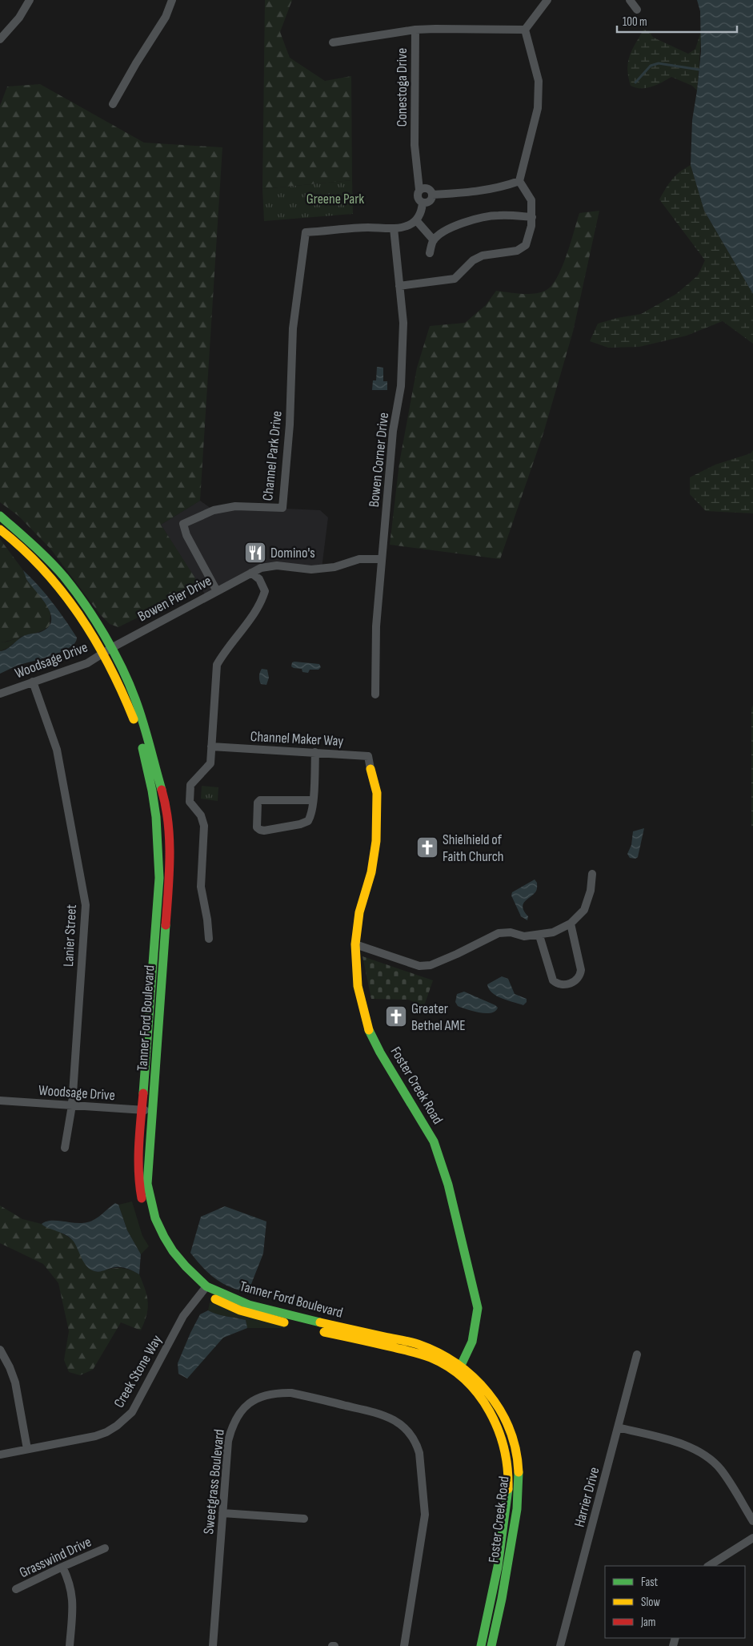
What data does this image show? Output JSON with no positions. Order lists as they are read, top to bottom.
{
  "streets": {
    "street": [
      "Conestoga Drive",
      "Channel Park Drive",
      "Bowen Corner Drive",
      "Bowen Pier Drive",
      "Woodsage Drive",
      "Channel Maker Way",
      "Lanier Street",
      "Tanner Ford Boulevard",
      "Foster Creek Road",
      "Creek Stone Way",
      "Sweetgrass Boulevard",
      "Harrier Drive",
      "Grasswind Drive"
    ]
  },
  "crossings": [
    ["Channel Park Drive", "Bowen Corner Drive"],
    ["Channel Park Drive", "Bowen Pier Drive"],
    ["Bowen Corner Drive", "Bowen Pier Drive"],
    ["Bowen Pier Drive", "Woodsage Drive"],
    ["Bowen Pier Drive", "Tanner Ford Boulevard"],
    ["Woodsage Drive", "Lanier Street"],
    ["Woodsage Drive", "Tanner Ford Boulevard"],
    ["Channel Maker Way", "Foster Creek Road"],
    ["Tanner Ford Boulevard", "Foster Creek Road"],
    ["Tanner Ford Boulevard", "Creek Stone Way"]
  ],
  "parks": ["Greene Park"],
  "places": {
    "restaurant": ["Domino's"],
    "church": ["Shielhield of Faith Church", "Greater Bethel AME"]
  },
  "legend": ["Fast", "Slow", "Jam"],
  "scale_bar": "100 m"
}
